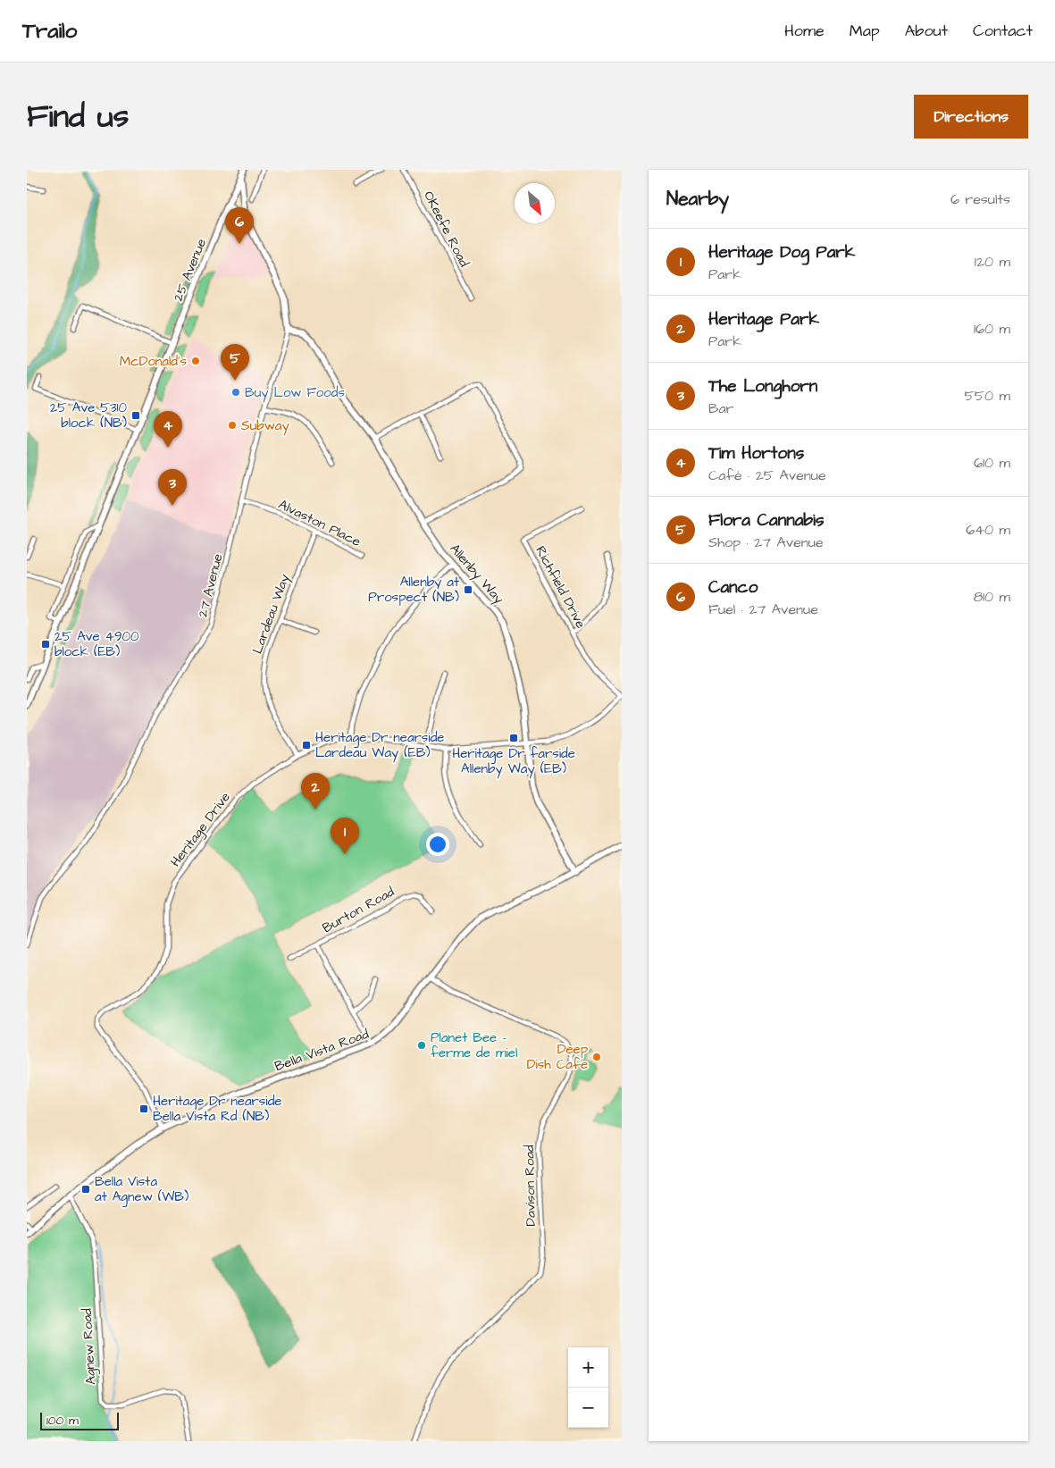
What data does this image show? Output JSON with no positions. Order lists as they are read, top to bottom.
{
  "streets": {
    "street": [
      "OKeefe Road",
      "25 Avenue",
      "Alvaston Place",
      "Allenby Way",
      "27 Avenue",
      "Richfield Drive",
      "Lardeau Way",
      "Heritage Drive",
      "Burton Road",
      "Bella Vista Road",
      "Davison Road",
      "Agnew Road"
    ]
  },
  "crossings": [
    ["25 Avenue", "27 Avenue"],
    ["Alvaston Place", "27 Avenue"],
    ["Alvaston Place", "Lardeau Way"],
    ["Allenby Way", "27 Avenue"],
    ["Allenby Way", "Heritage Drive"],
    ["Allenby Way", "Bella Vista Road"],
    ["Richfield Drive", "Heritage Drive"],
    ["Lardeau Way", "Heritage Drive"],
    ["Heritage Drive", "Bella Vista Road"],
    ["Bella Vista Road", "Davison Road"],
    ["Bella Vista Road", "Agnew Road"]
  ],
  "places": {
    "other": [
      "McDonald's",
      "Buy Low Foods",
      "Subway",
      "Planet Bee - ferme de miel",
      "Deep Dish Cafe"
    ],
    "transit": [
      "25 Ave 5310 block (NB)",
      "Allenby at Prospect (NB)",
      "25 Ave 4900 block (EB)",
      "Heritage Dr farside Allenby Way (EB)",
      "Heritage Dr nearside Lardeau Way (EB)",
      "Heritage Dr nearside Bella Vista Rd (NB)",
      "Bella Vista at Agnew (WB)"
    ]
  },
  "scale_bar": "100 m",
  "north": "bottom right",
  "page": {
    "header": "Trailo",
    "nav": [
      "Home",
      "Map",
      "About",
      "Contact"
    ],
    "title": "Find us",
    "buttons": "Directions",
    "heading": ["Nearby", "6 results"],
    "pins": [
      "6",
      "5",
      "4",
      "3",
      "2",
      "1"
    ],
    "list": [
      {
        "mark": "1",
        "name": "Heritage Dog Park",
        "note": "Park",
        "value": "120 m"
      },
      {
        "mark": "2",
        "name": "Heritage Park",
        "note": "Park",
        "value": "160 m"
      },
      {
        "mark": "3",
        "name": "The Longhorn",
        "note": "Bar",
        "value": "550 m"
      },
      {
        "mark": "4",
        "name": "Tim Hortons",
        "note": "Café · 25 Avenue",
        "value": "610 m"
      },
      {
        "mark": "5",
        "name": "Flora Cannabis",
        "note": "Shop · 27 Avenue",
        "value": "640 m"
      },
      {
        "mark": "6",
        "name": "Canco",
        "note": "Fuel · 27 Avenue",
        "value": "810 m"
      }
    ],
    "map_buttons": ["+", "−"],
    "scale": "100 m"
  }
}
